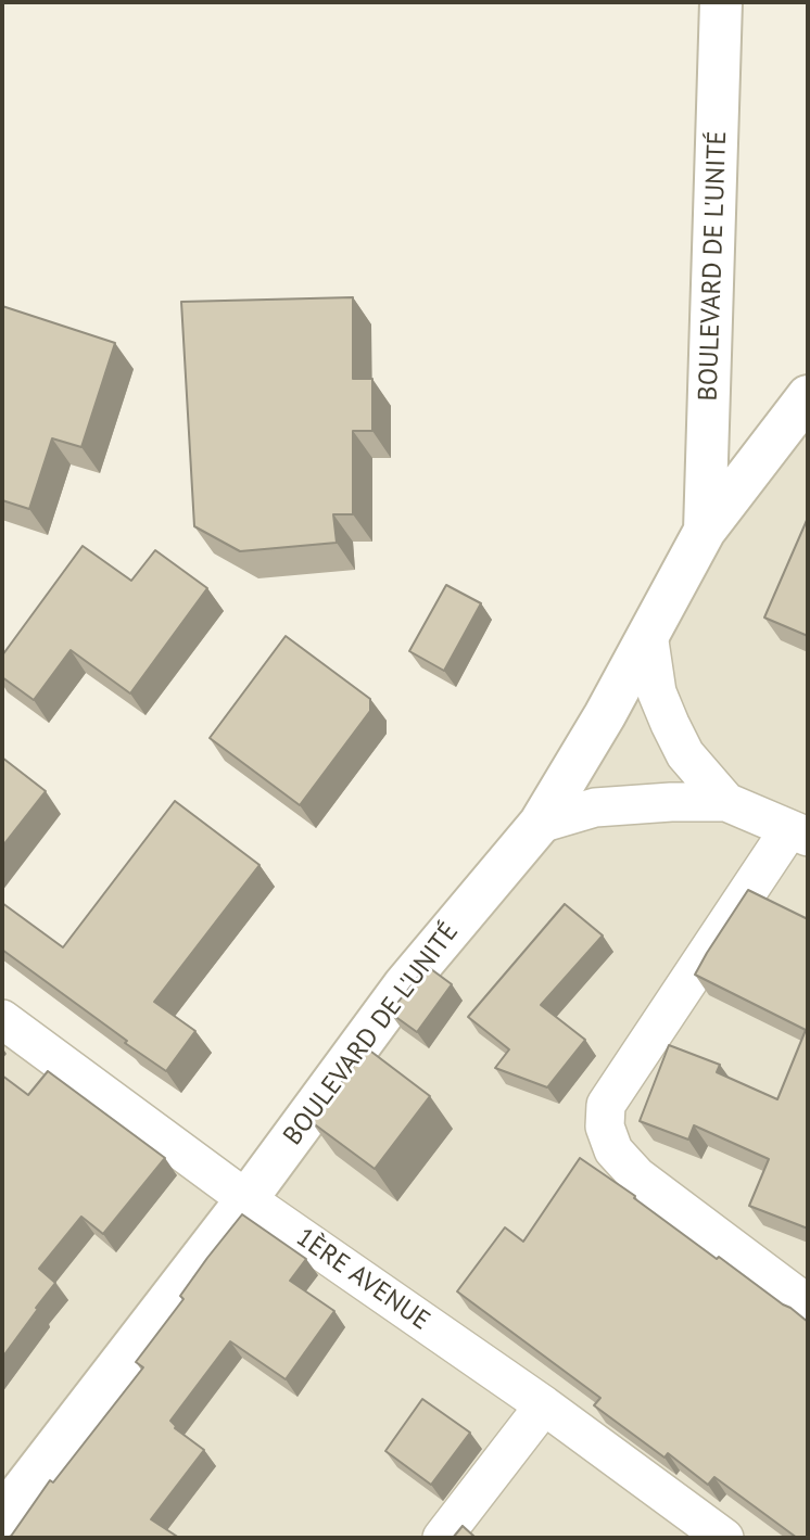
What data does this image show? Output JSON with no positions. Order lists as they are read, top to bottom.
{
  "streets": {
    "street": ["BOULEVARD DE L'UNITÉ", "1ÈRE AVENUE"]
  },
  "crossings": [
    ["BOULEVARD DE L'UNITÉ", "1ÈRE AVENUE"]
  ]
}
